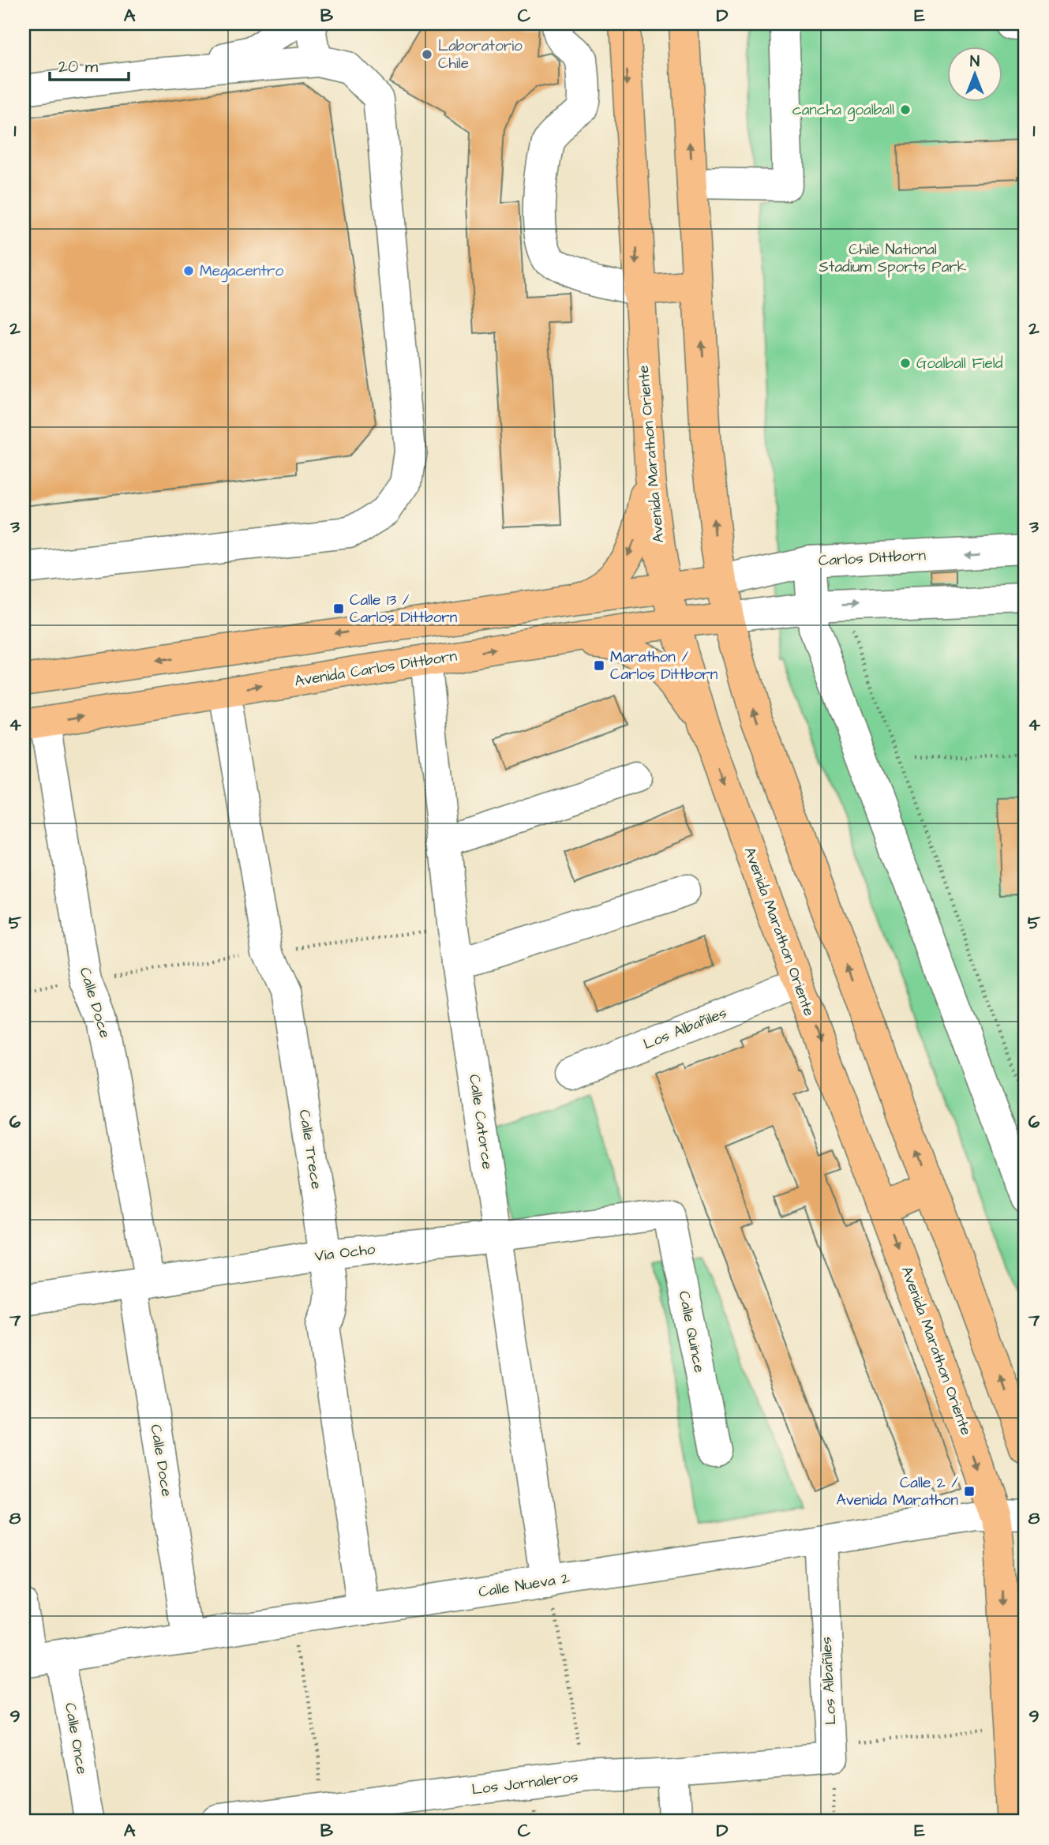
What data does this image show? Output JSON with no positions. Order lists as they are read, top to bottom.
{
  "streets": {
    "main road": ["Avenida Marathon Oriente", "Avenida Carlos Dittborn"],
    "street": [
      "Carlos Dittborn",
      "Calle Doce",
      "Los Albañiles",
      "Calle Catorce",
      "Calle Trece",
      "Vía Ocho",
      "Calle Quince",
      "Calle Nueva 2",
      "Calle Once",
      "Los Jornaleros"
    ]
  },
  "crossings": [
    ["Avenida Marathon Oriente", "Avenida Carlos Dittborn"],
    ["Avenida Marathon Oriente", "Los Albañiles"],
    ["Avenida Marathon Oriente", "Calle Nueva 2"],
    ["Avenida Carlos Dittborn", "Calle Doce"],
    ["Avenida Carlos Dittborn", "Calle Catorce"],
    ["Avenida Carlos Dittborn", "Calle Trece"],
    ["Calle Doce", "Vía Ocho"],
    ["Calle Doce", "Calle Nueva 2"],
    ["Los Albañiles", "Calle Nueva 2"],
    ["Los Albañiles", "Los Jornaleros"],
    ["Calle Catorce", "Vía Ocho"],
    ["Calle Catorce", "Calle Nueva 2"],
    ["Calle Trece", "Vía Ocho"],
    ["Calle Trece", "Calle Nueva 2"],
    ["Vía Ocho", "Calle Quince"],
    ["Calle Nueva 2", "Calle Once"]
  ],
  "parks": ["Chile National Stadium Sports Park"],
  "places": {
    "other": [
      "Laboratorio Chile",
      "cancha goalball",
      "Megacentro",
      "Goalball Field"
    ],
    "transit": ["Calle 13 / Carlos Dittborn", "Marathon / Carlos Dittborn", "Calle 2 / Avenida Marathon"]
  },
  "scale_bar": "20 m",
  "north": "top",
  "grid": {
    "columns": [
      "A",
      "B",
      "C",
      "D",
      "E"
    ],
    "rows": [
      "1",
      "2",
      "3",
      "4",
      "5",
      "6",
      "7",
      "8",
      "9"
    ]
  }
}
